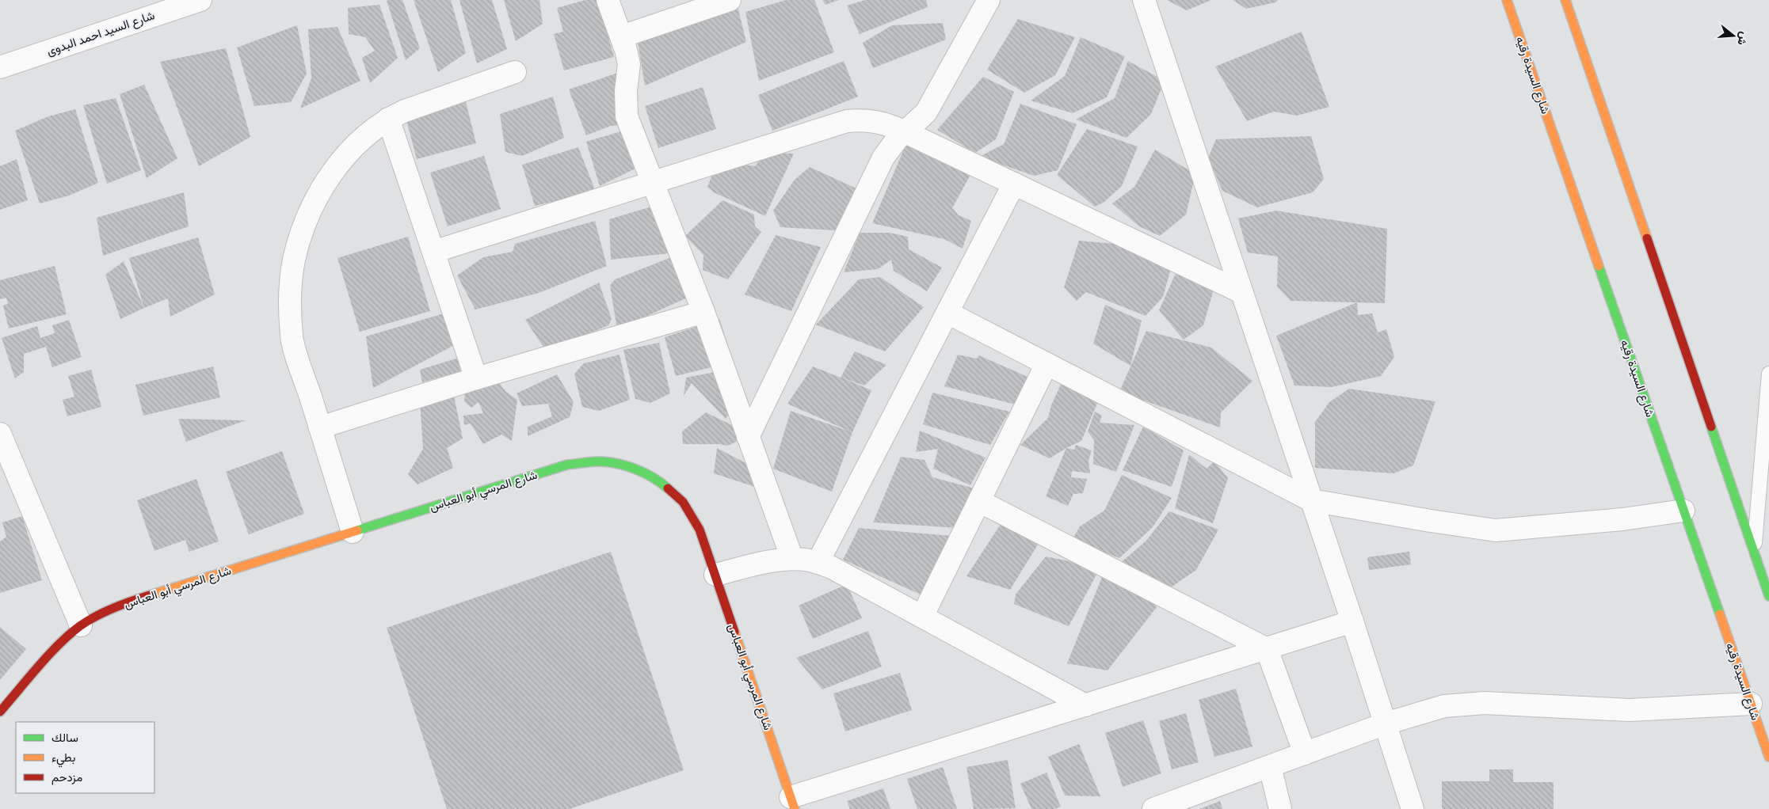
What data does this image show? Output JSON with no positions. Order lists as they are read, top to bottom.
{
  "streets": {
    "street": ["شارع السيد احمد البدوى", "شارع السيدة رقيه", "شارع المرسي أبو العباس"]
  },
  "legend": ["سالك", "بطيء", "مزدحم"],
  "north": "right"
}
